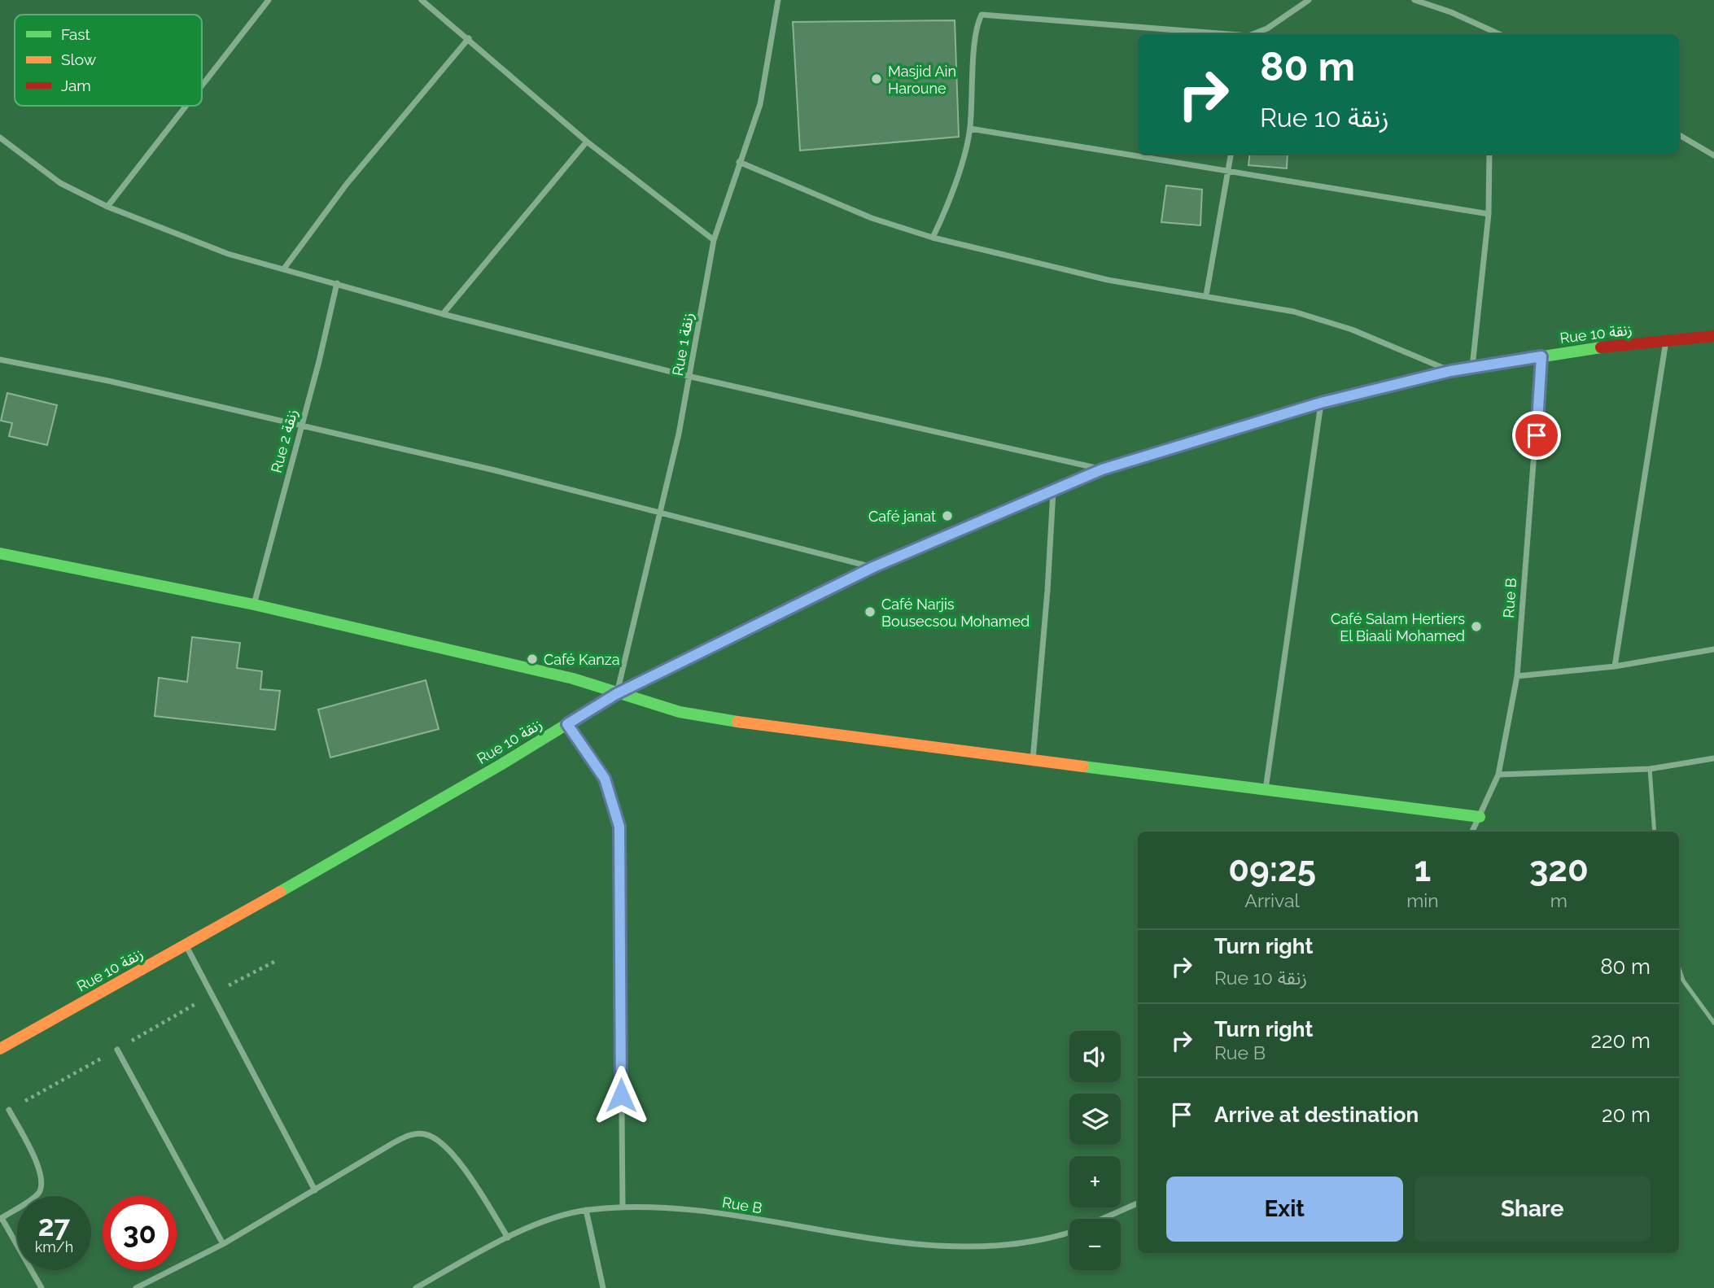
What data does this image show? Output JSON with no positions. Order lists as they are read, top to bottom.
{
  "streets": {
    "street": [
      "Rue 10 زنقة",
      "Rue 1 زنقة",
      "Rue 2 زنقة",
      "Rue B"
    ]
  },
  "crossings": [
    ["Rue 10 زنقة", "Rue 1 زنقة"],
    ["Rue 10 زنقة", "Rue B"]
  ],
  "places": [
    "Masjid Ain Haroune",
    "Café janat",
    "Café Narjis Bousecsou Mohamed",
    "Café Salam Hertiers El Biaali Mohamed",
    "Café Kanza"
  ],
  "legend": ["Fast", "Slow", "Jam"],
  "page": {
    "turn": ["80 m", "Rue 10 زنقة"],
    "eta": [
      "09:25",
      "Arrival",
      "1",
      "min",
      "320",
      "m"
    ],
    "list": [
      {
        "name": "Turn right",
        "note": "Rue 10 زنقة",
        "value": "80 m"
      },
      {
        "name": "Turn right",
        "note": "Rue B",
        "value": "220 m"
      },
      {
        "name": "Arrive at destination",
        "value": "20 m"
      }
    ],
    "map_buttons": ["+", "−"],
    "buttons": ["Exit", "Share"],
    "speed": "27 km/h",
    "limit": "30"
  }
}
